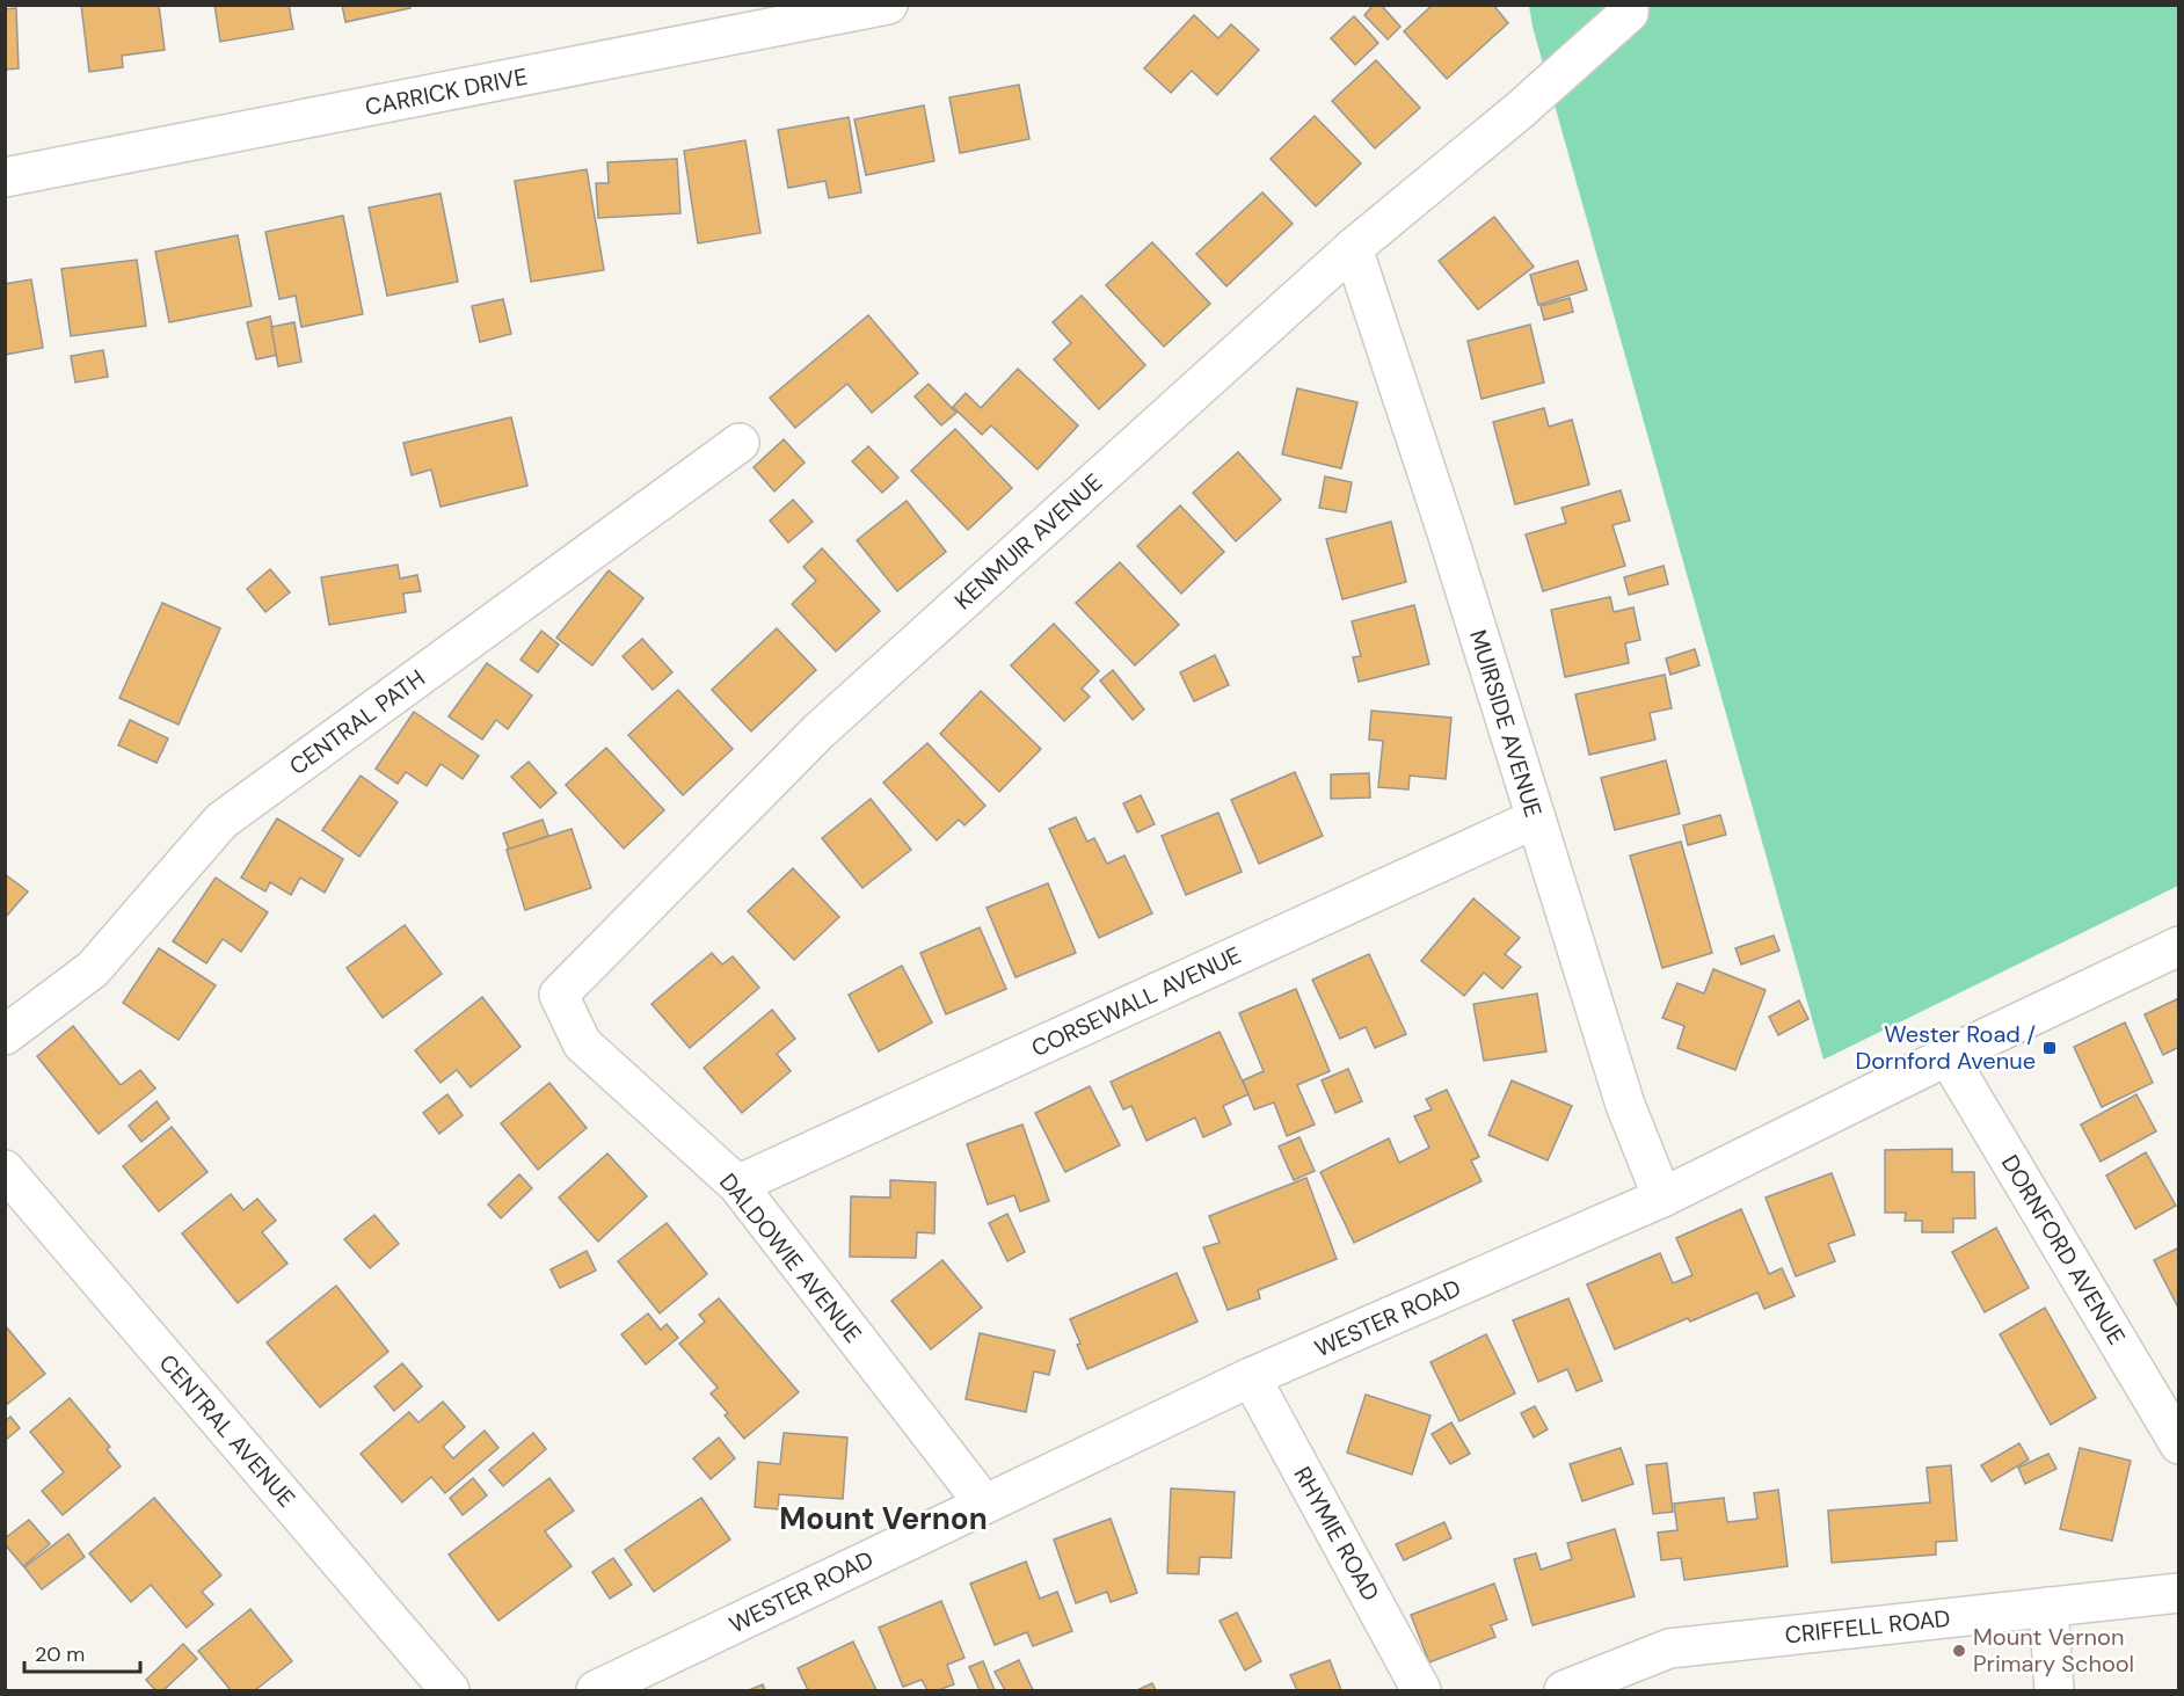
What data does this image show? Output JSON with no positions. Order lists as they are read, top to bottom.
{
  "streets": {
    "street": [
      "CARRICK DRIVE",
      "KENMUIR AVENUE",
      "CENTRAL PATH",
      "MUIRSIDE AVENUE",
      "CORSEWALL AVENUE",
      "DORNFORD AVENUE",
      "DALDOWIE AVENUE",
      "WESTER ROAD",
      "CENTRAL AVENUE",
      "RHYMIE ROAD",
      "CRIFFELL ROAD"
    ]
  },
  "crossings": [
    ["KENMUIR AVENUE", "MUIRSIDE AVENUE"],
    ["KENMUIR AVENUE", "DALDOWIE AVENUE"],
    ["MUIRSIDE AVENUE", "CORSEWALL AVENUE"],
    ["MUIRSIDE AVENUE", "WESTER ROAD"],
    ["CORSEWALL AVENUE", "DALDOWIE AVENUE"],
    ["DORNFORD AVENUE", "WESTER ROAD"],
    ["DALDOWIE AVENUE", "WESTER ROAD"],
    ["WESTER ROAD", "RHYMIE ROAD"]
  ],
  "districts": ["Mount Vernon"],
  "places": {
    "transit": ["Wester Road / Dornford Avenue"],
    "other": ["Mount Vernon Primary School"]
  },
  "scale_bar": "20 m"
}
